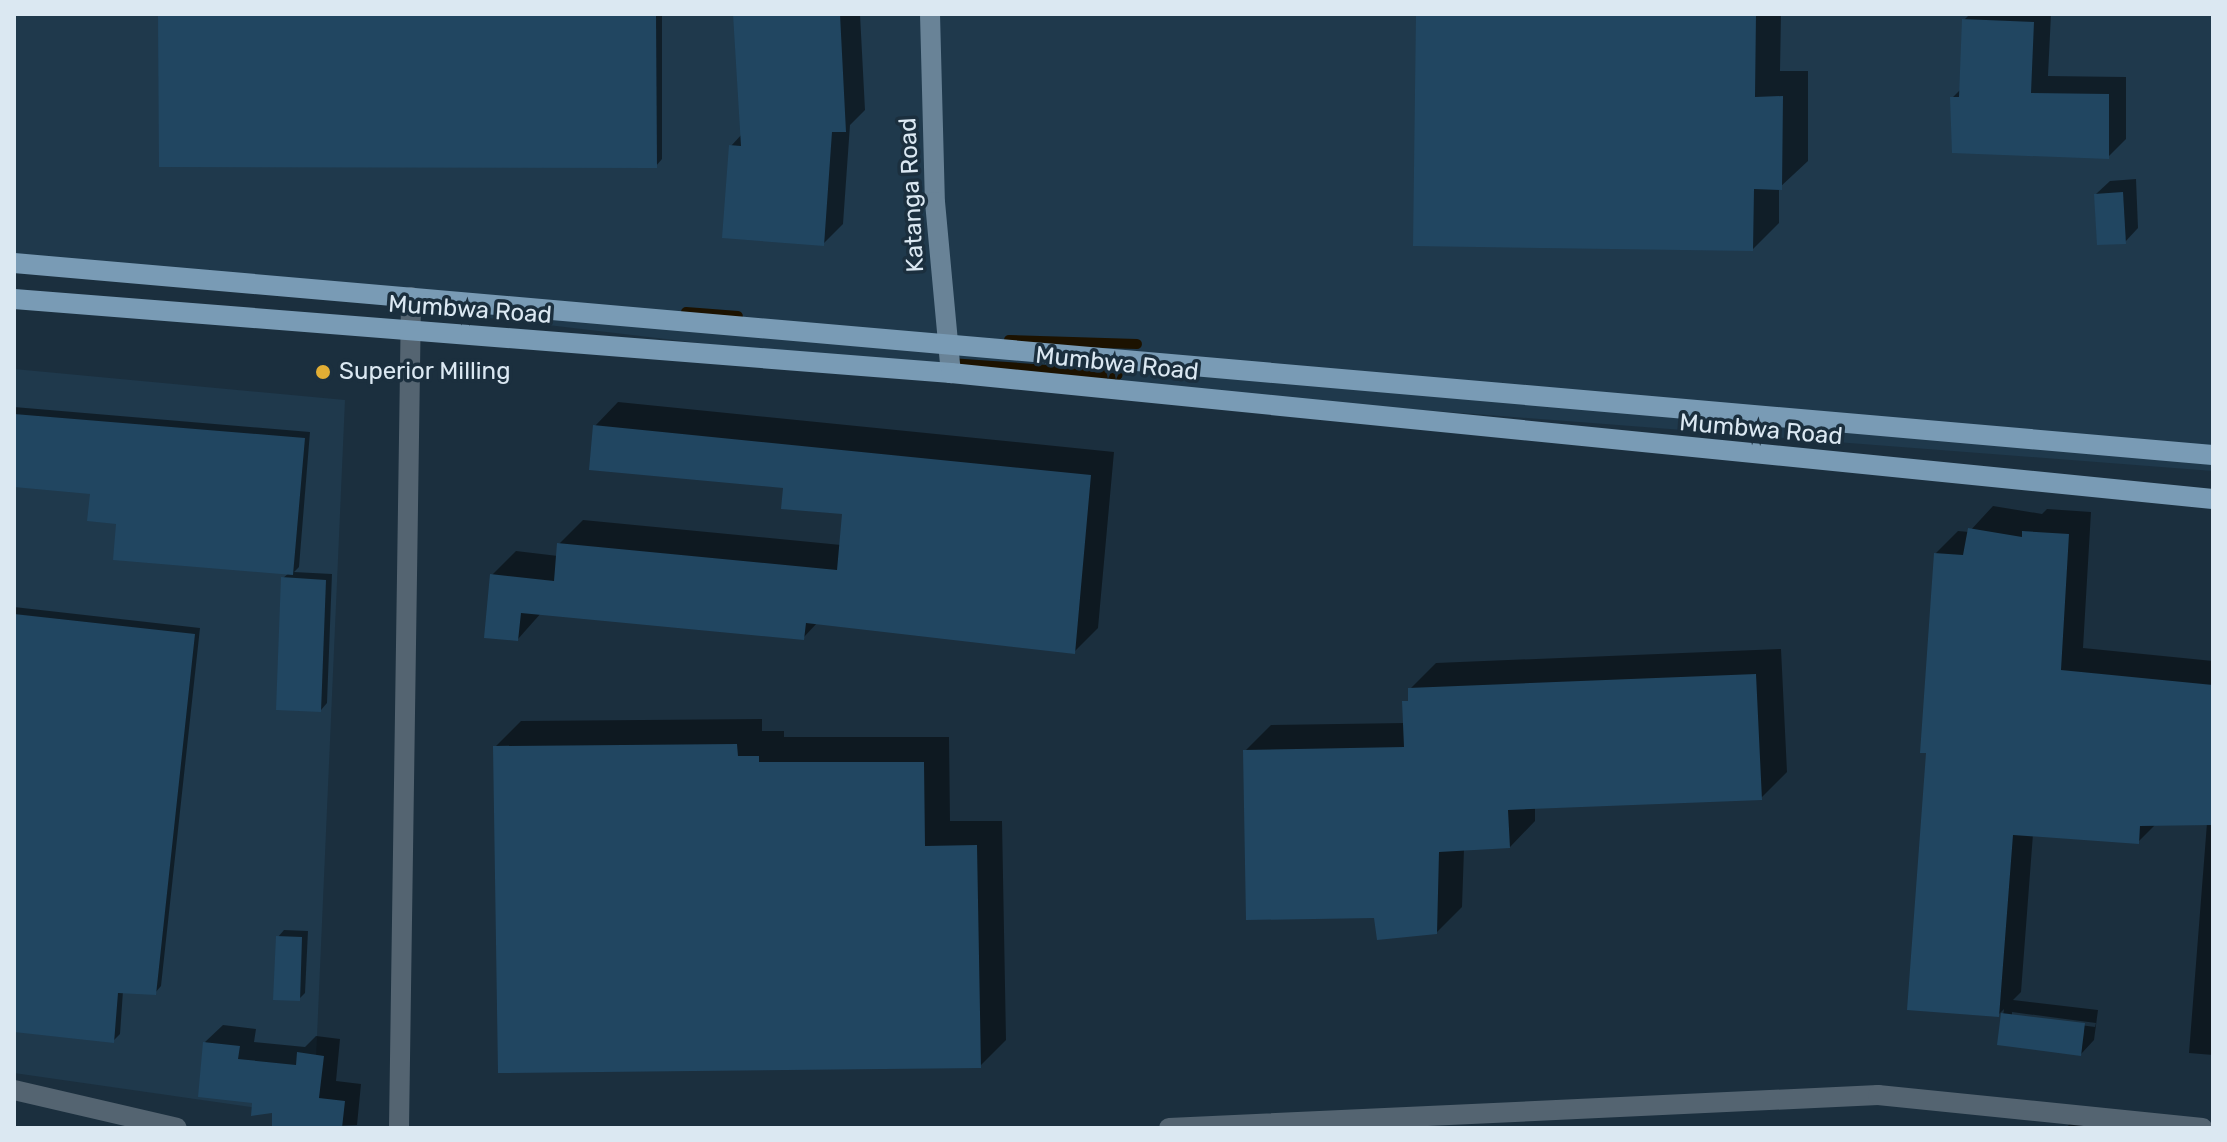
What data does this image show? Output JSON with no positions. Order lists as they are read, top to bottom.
{
  "streets": {
    "main road": ["Mumbwa Road"],
    "street": ["Katanga Road"]
  },
  "crossings": [
    ["Katanga Road", "Mumbwa Road"]
  ],
  "places": ["Superior Milling"]
}
